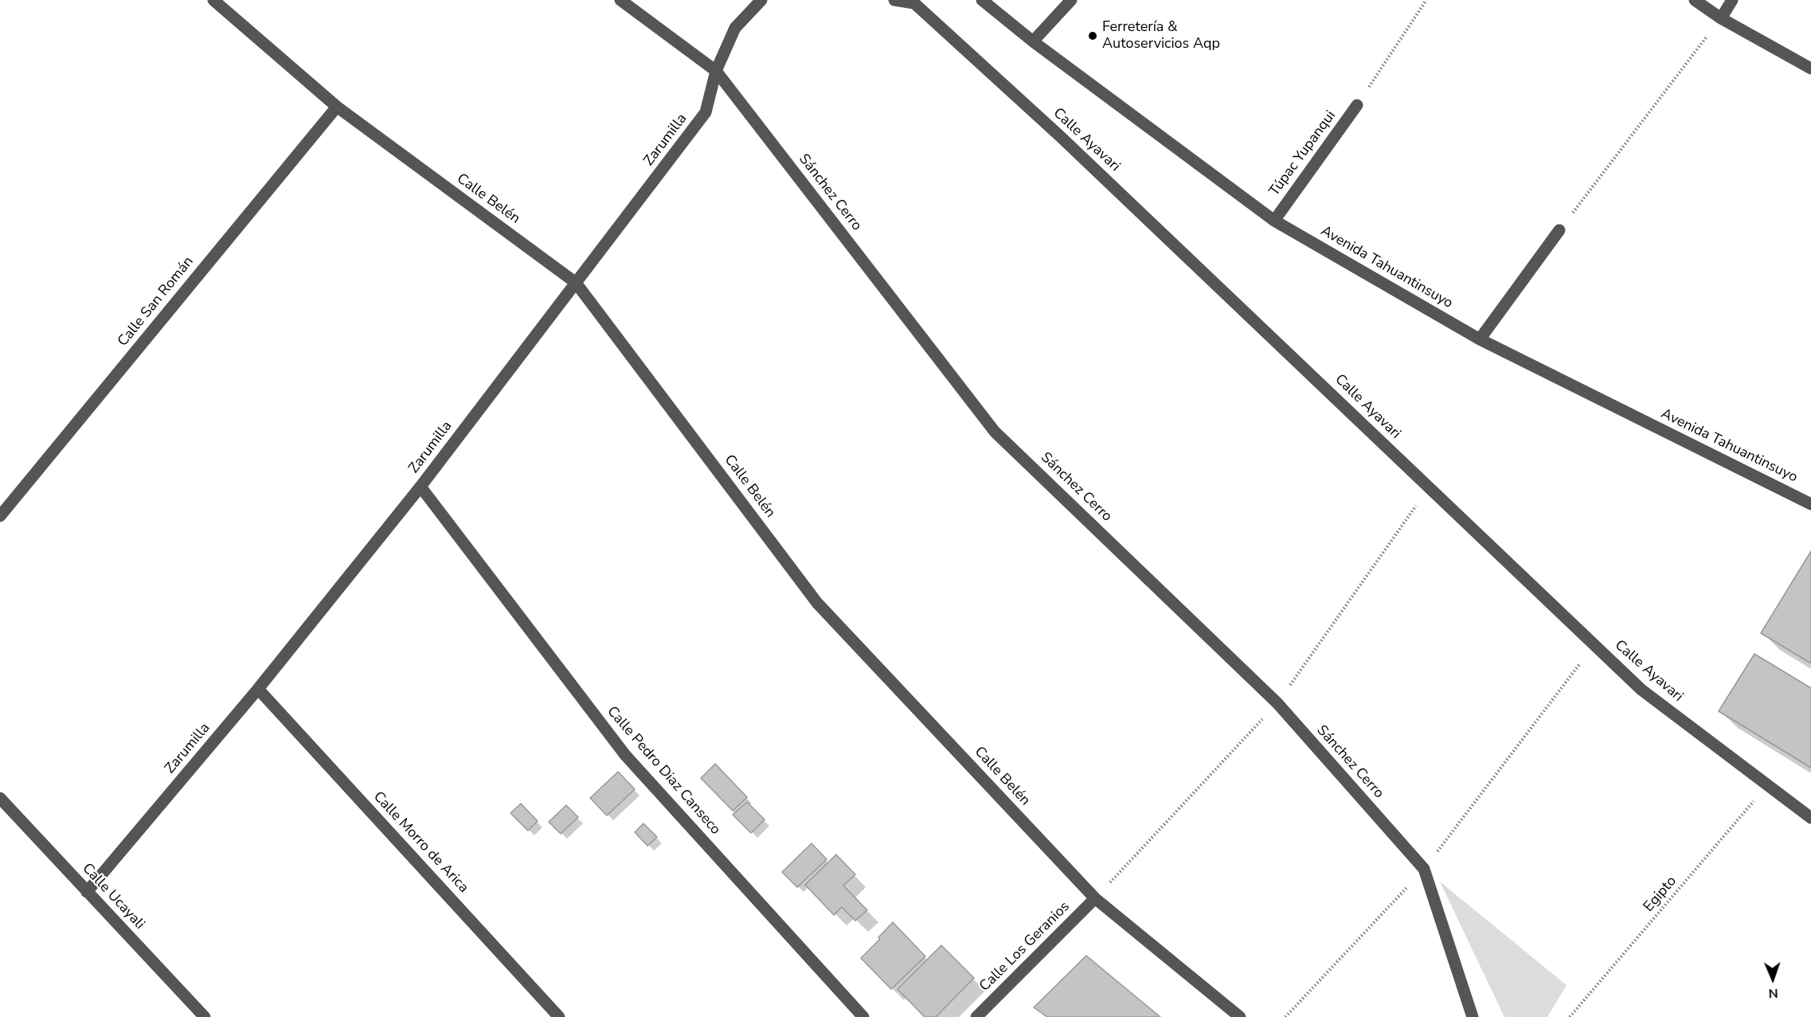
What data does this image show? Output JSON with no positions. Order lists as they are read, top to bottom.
{
  "streets": {
    "street": [
      "Zarumilla",
      "Calle Ayavari",
      "Túpac Yupanqui",
      "Sánchez Cerro",
      "Calle Belén",
      "Avenida Tahuantinsuyo",
      "Calle San Román",
      "Calle Pedro Diaz Canseco",
      "Calle Morro de Arica",
      "Calle Ucayali",
      "Calle Los Geranios"
    ],
    "path": ["Egipto"]
  },
  "crossings": [
    ["Zarumilla", "Sánchez Cerro"],
    ["Zarumilla", "Calle Belén"],
    ["Zarumilla", "Calle Pedro Diaz Canseco"],
    ["Zarumilla", "Calle Morro de Arica"],
    ["Zarumilla", "Calle Ucayali"],
    ["Calle Ayavari", "Egipto"],
    ["Túpac Yupanqui", "Avenida Tahuantinsuyo"],
    ["Calle Belén", "Calle San Román"],
    ["Calle Belén", "Calle Los Geranios"]
  ],
  "places": ["Ferretería & Autoservicios Aqp"],
  "north": "bottom"
}
